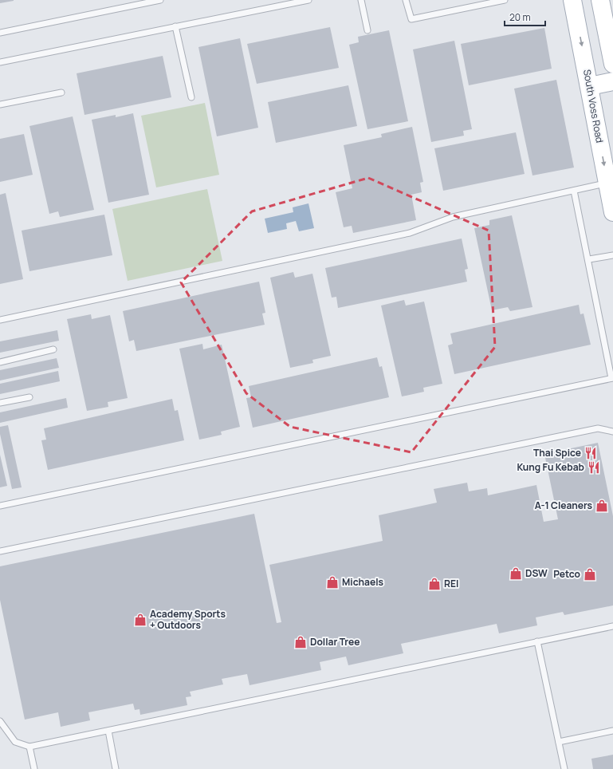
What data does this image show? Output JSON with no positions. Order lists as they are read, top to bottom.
{
  "streets": {
    "main road": ["South Voss Road"]
  },
  "one_way": ["South Voss Road"],
  "places": {
    "restaurant": ["Thai Spice", "Kung Fu Kebab"],
    "shop": [
      "A-1 Cleaners",
      "DSW",
      "Petco",
      "Michaels",
      "REI",
      "Academy Sports + Outdoors",
      "Dollar Tree"
    ]
  },
  "scale_bar": "20 m"
}
